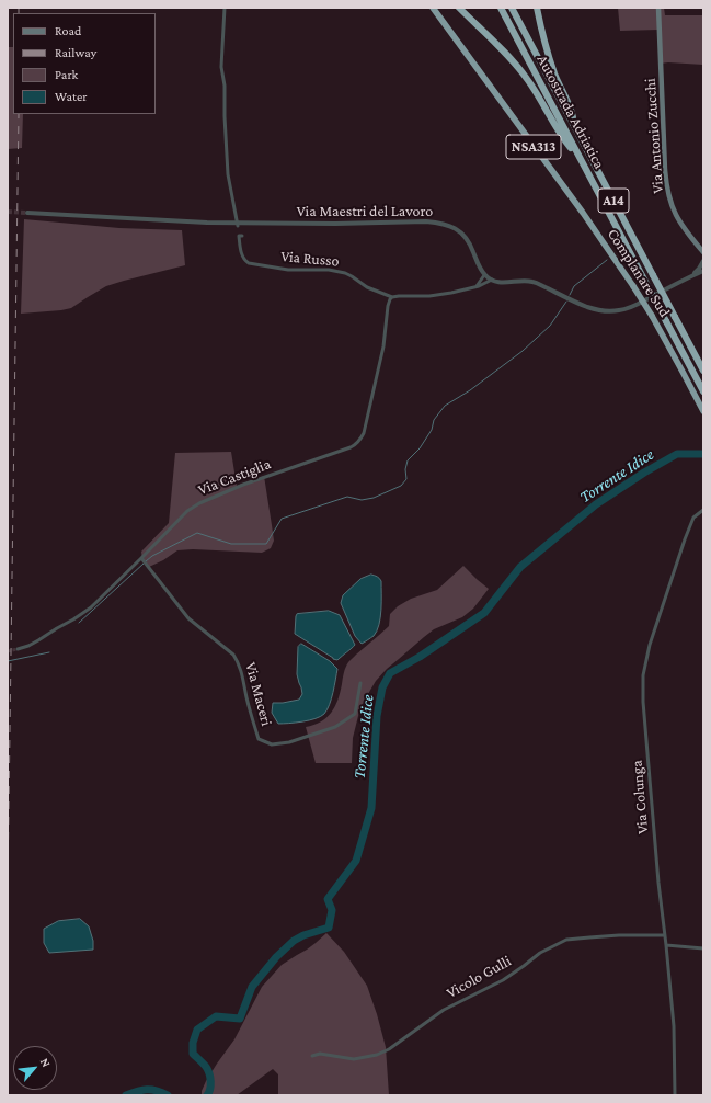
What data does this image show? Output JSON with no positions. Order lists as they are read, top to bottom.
{
  "streets": {
    "highway": [
      "Autostrada Adriatica",
      "NSA313",
      "A14",
      "Complanare Sud"
    ],
    "main road": ["Via Antonio Zucchi"],
    "street": [
      "Via Maestri del Lavoro",
      "Via Russo",
      "Via Castiglia",
      "Via Maceri",
      "Via Colunga",
      "Vicolo Gulli"
    ]
  },
  "crossings": [
    ["Via Russo", "Via Castiglia"],
    ["Via Castiglia", "Via Maceri"],
    ["Via Colunga", "Vicolo Gulli"]
  ],
  "water": ["Torrente Idice"],
  "legend": [
    "Road",
    "Railway",
    "Park",
    "Water"
  ],
  "north": "top right"
}
